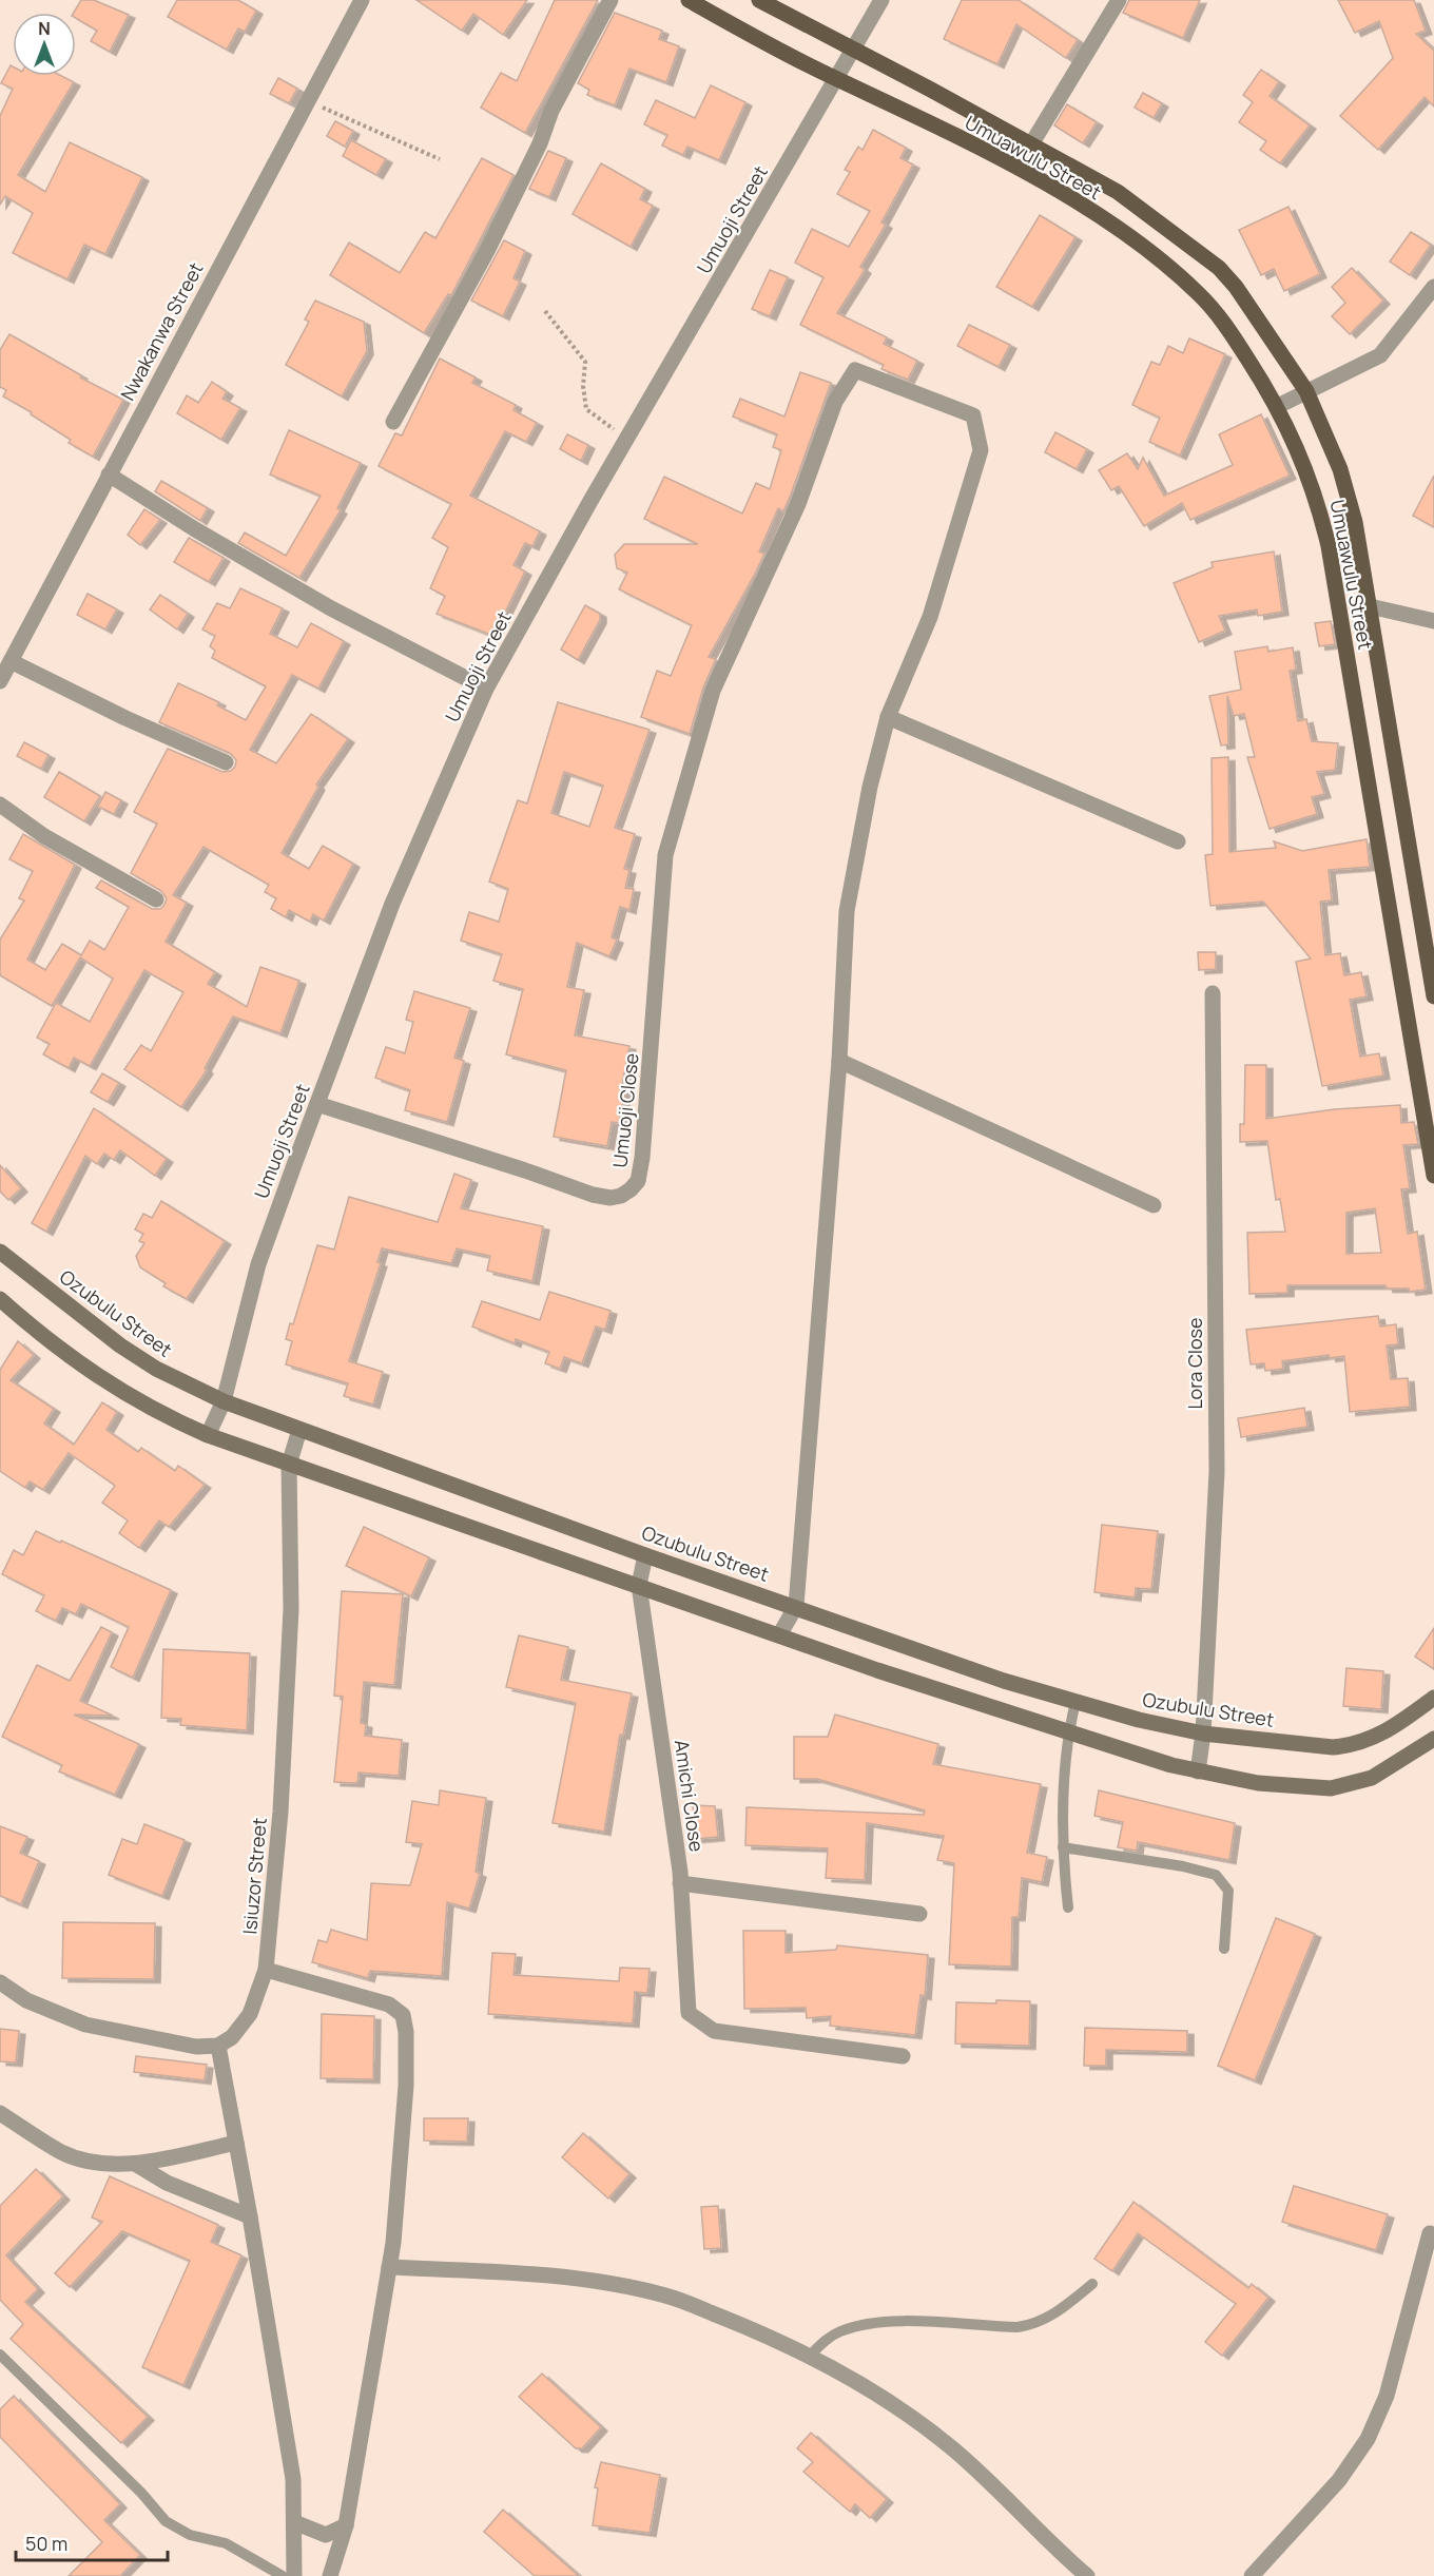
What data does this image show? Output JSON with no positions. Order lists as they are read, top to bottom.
{
  "streets": {
    "main road": ["Umuawulu Street", "Ozubulu Street"],
    "street": [
      "Umuoji Street",
      "Nwakanwa Street",
      "Umuoji Close",
      "Lora Close",
      "Amichi Close",
      "Isiuzor Street"
    ]
  },
  "crossings": [
    ["Umuawulu Street", "Umuoji Street"],
    ["Umuoji Street", "Umuoji Close"],
    ["Umuoji Street", "Ozubulu Street"],
    ["Ozubulu Street", "Lora Close"],
    ["Ozubulu Street", "Isiuzor Street"]
  ],
  "scale_bar": "50 m",
  "north": "top"
}
